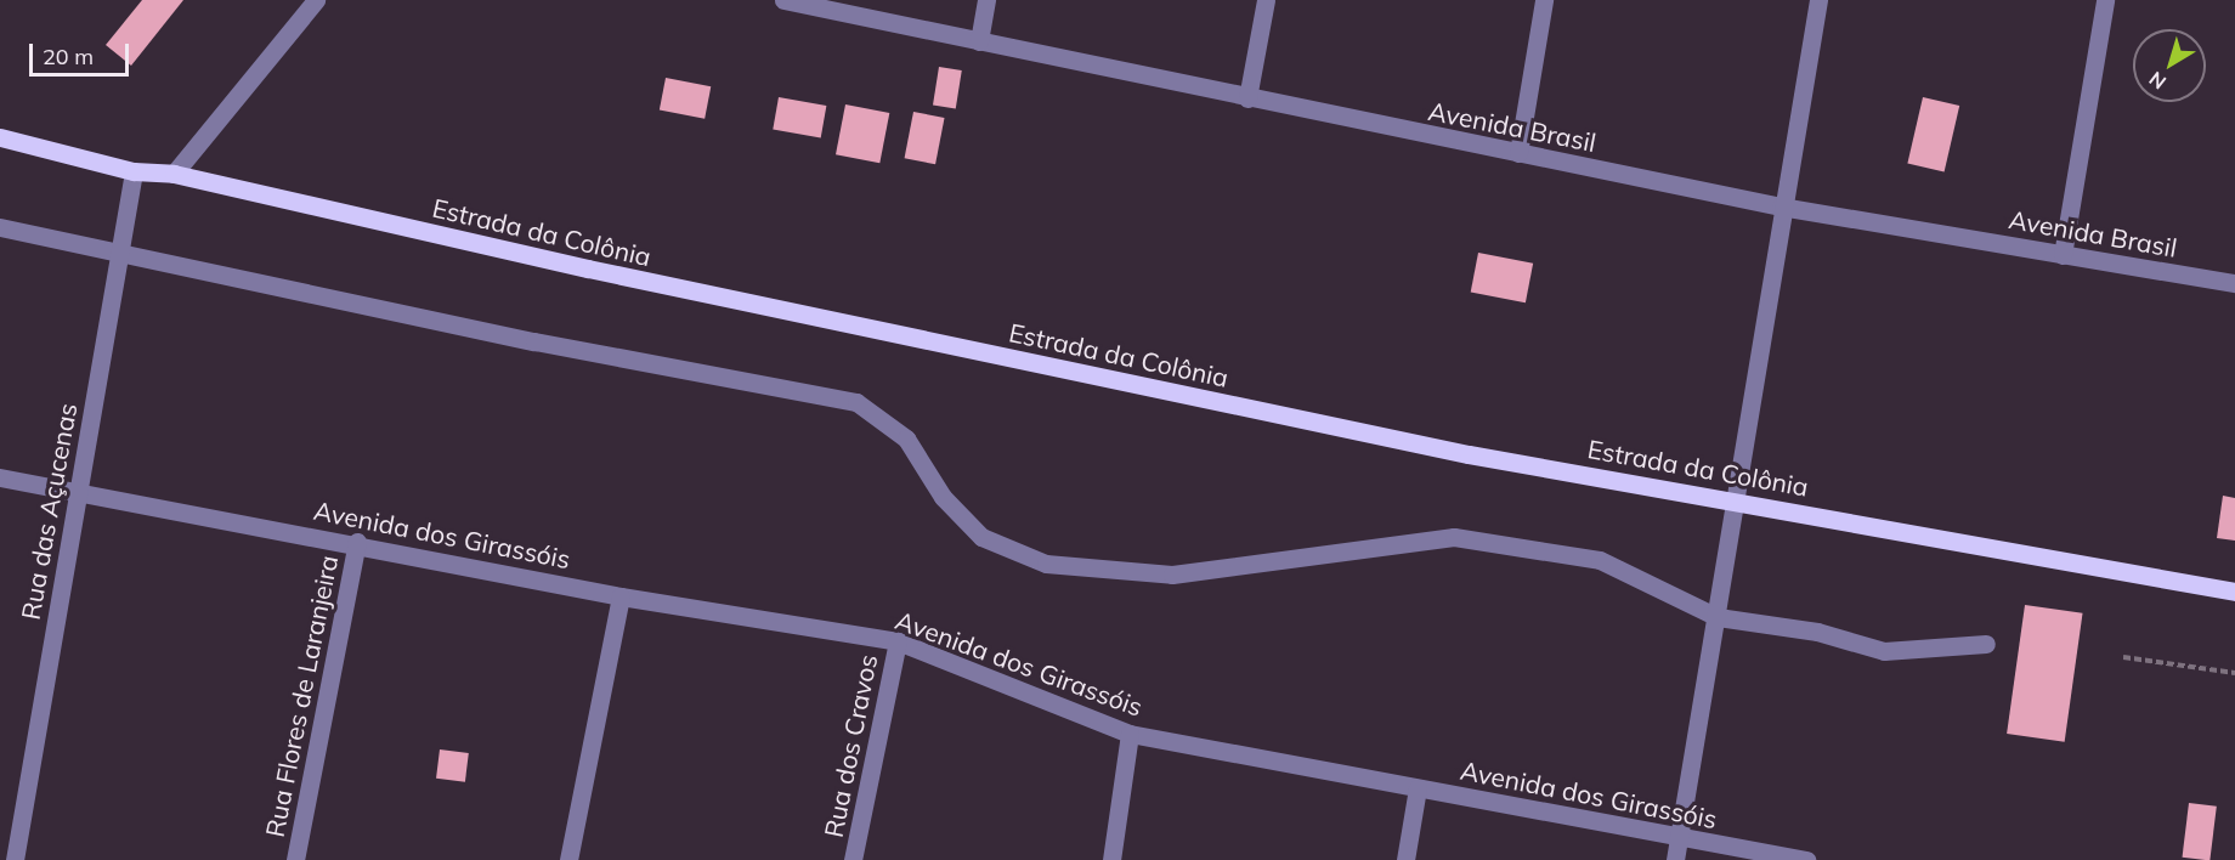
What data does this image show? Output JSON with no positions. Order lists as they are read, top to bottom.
{
  "streets": {
    "main road": ["Estrada da Colônia"],
    "street": [
      "Avenida Brasil",
      "Rua das Açucenas",
      "Avenida dos Girassóis",
      "Rua Flores de Laranjeira",
      "Rua dos Cravos"
    ]
  },
  "crossings": [
    ["Estrada da Colônia", "Rua das Açucenas"],
    ["Rua das Açucenas", "Avenida dos Girassóis"],
    ["Avenida dos Girassóis", "Rua Flores de Laranjeira"],
    ["Avenida dos Girassóis", "Rua dos Cravos"]
  ],
  "scale_bar": "20 m",
  "north": "bottom left"
}
